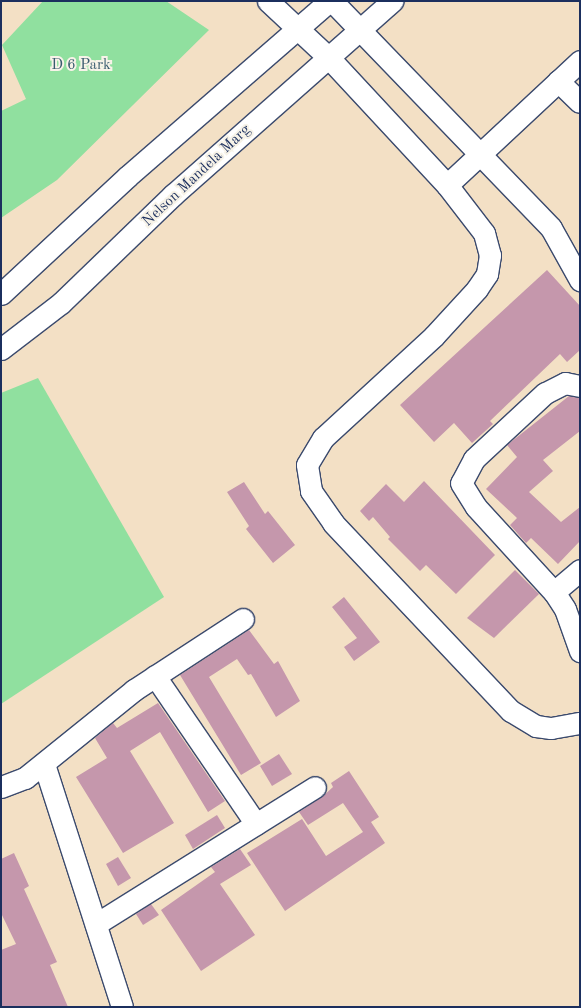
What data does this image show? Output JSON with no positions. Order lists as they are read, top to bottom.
{
  "streets": {
    "street": ["Nelson Mandela Marg"]
  },
  "parks": ["D 6 Park"]
}
